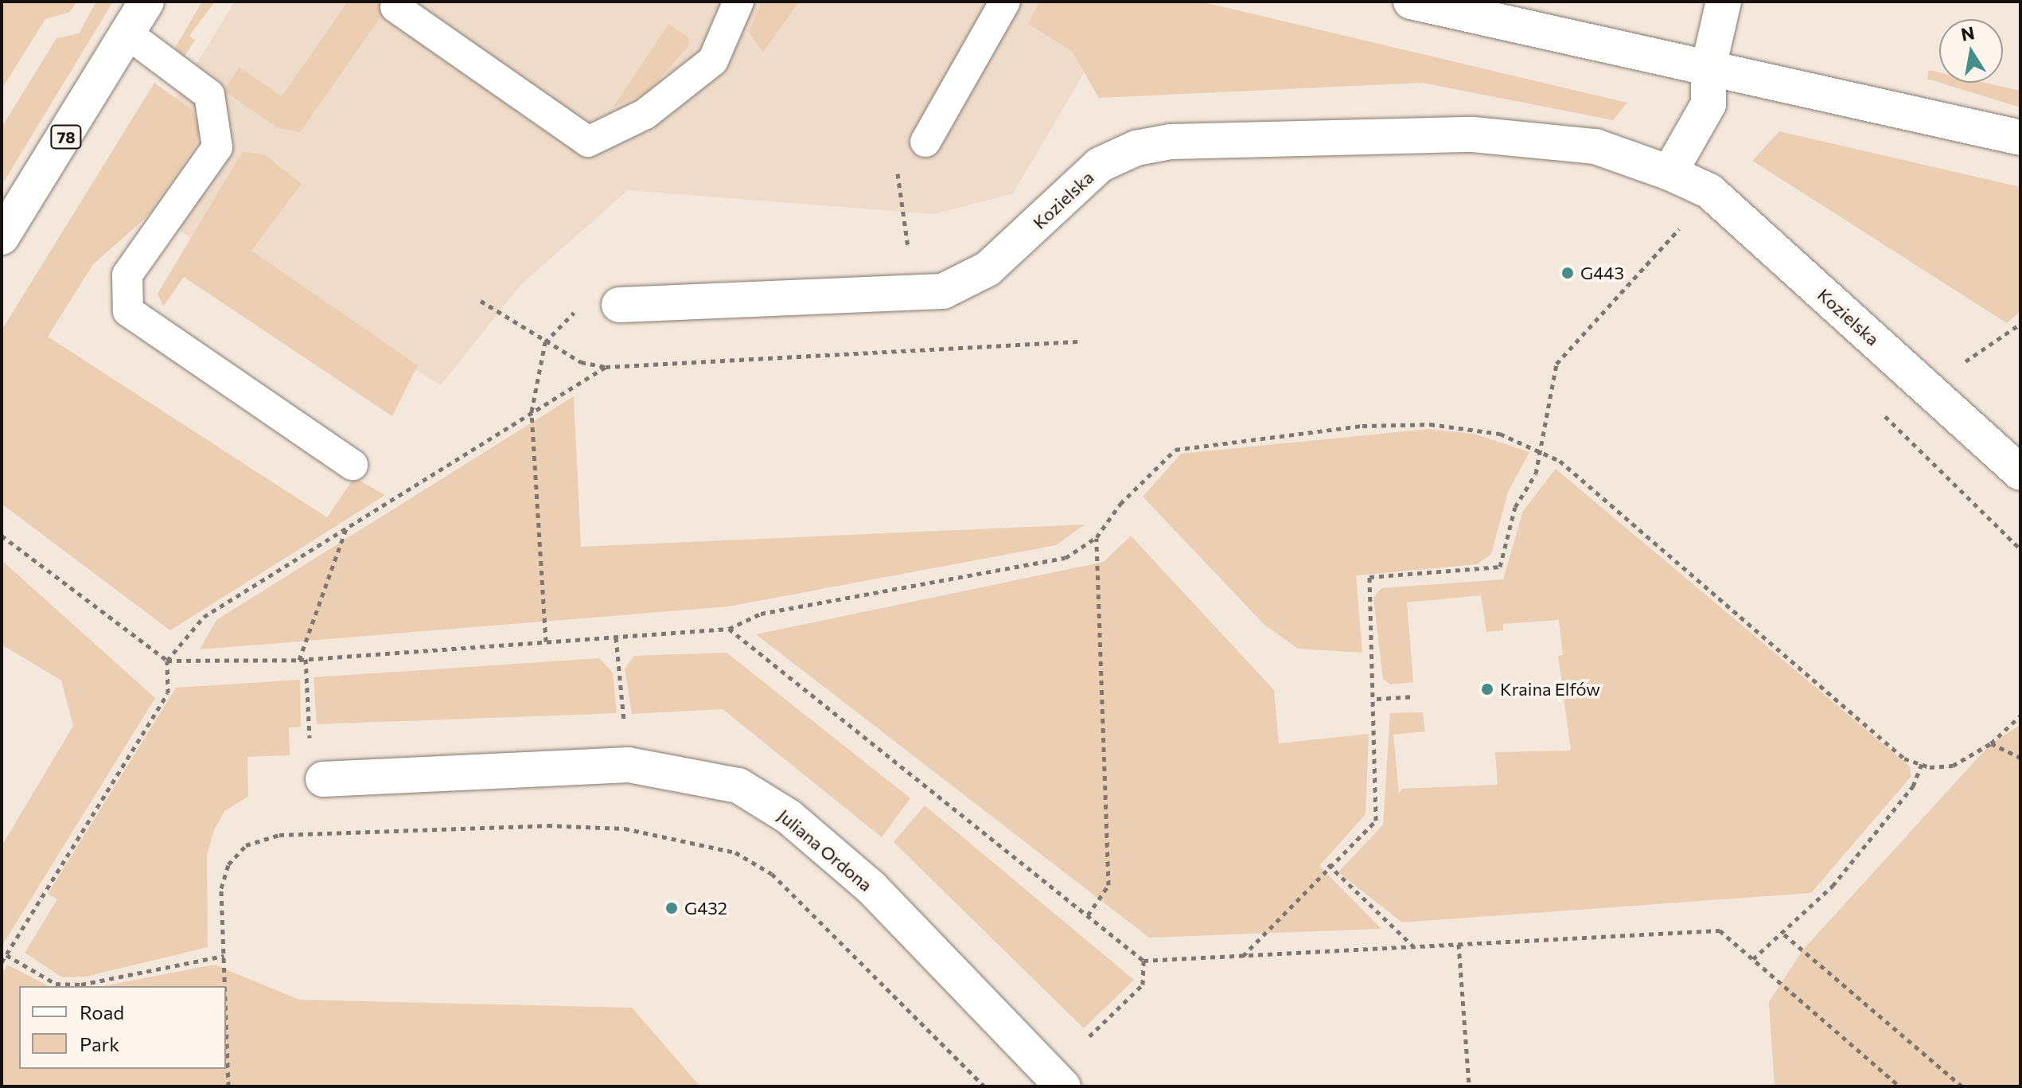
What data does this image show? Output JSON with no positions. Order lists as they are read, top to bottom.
{
  "streets": {
    "street": ["78", "Kozielska", "Juliana Ordona"]
  },
  "places": ["G443", "Kraina Elfów", "G432"],
  "legend": ["Road", "Park"],
  "north": "top"
}
